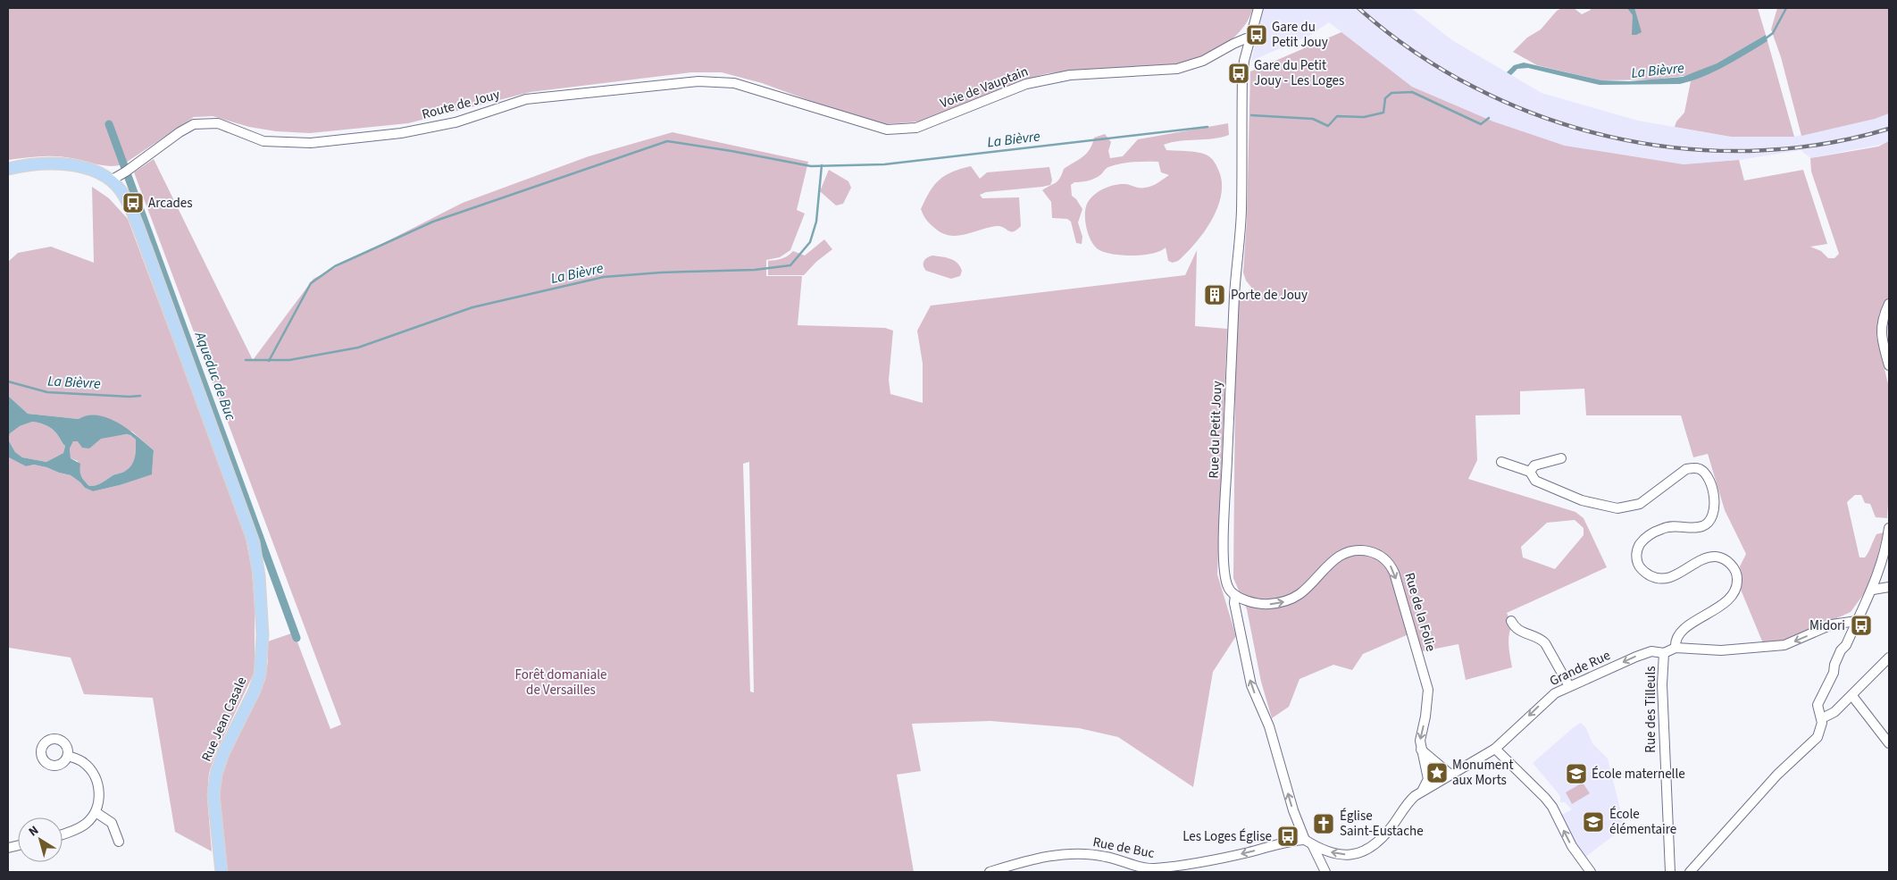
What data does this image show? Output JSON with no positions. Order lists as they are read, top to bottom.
{
  "streets": {
    "main road": ["Rue Jean Casale"],
    "street": [
      "Voie de Vauptain",
      "Route de Jouy",
      "Rue du Petit Jouy",
      "Rue de la Folie",
      "Grande Rue",
      "Rue des Tilleuls",
      "Rue de Buc"
    ]
  },
  "crossings": [
    ["Voie de Vauptain", "Route de Jouy"],
    ["Voie de Vauptain", "Rue du Petit Jouy"],
    ["Route de Jouy", "Rue Jean Casale"],
    ["Rue du Petit Jouy", "Rue de la Folie"],
    ["Rue du Petit Jouy", "Grande Rue"],
    ["Rue du Petit Jouy", "Rue de Buc"],
    ["Rue de la Folie", "Grande Rue"],
    ["Grande Rue", "Rue des Tilleuls"],
    ["Grande Rue", "Rue de Buc"]
  ],
  "one_way": ["Grande Rue", "Rue de Buc"],
  "water": ["La Bièvre", "Aqueduc de Buc"],
  "parks": ["Forêt domaniale de Versailles"],
  "places": {
    "bus stop": [
      "Gare du Petit Jouy",
      "Gare du Petit Jouy - Les Loges",
      "Arcades",
      "Midori",
      "Les Loges Église"
    ],
    "building": ["Porte de Jouy"],
    "place": ["Monument aux Morts"],
    "school or university": ["École maternelle", "École élémentaire"],
    "church": ["Église Saint-Eustache"]
  },
  "north": "top left"
}
